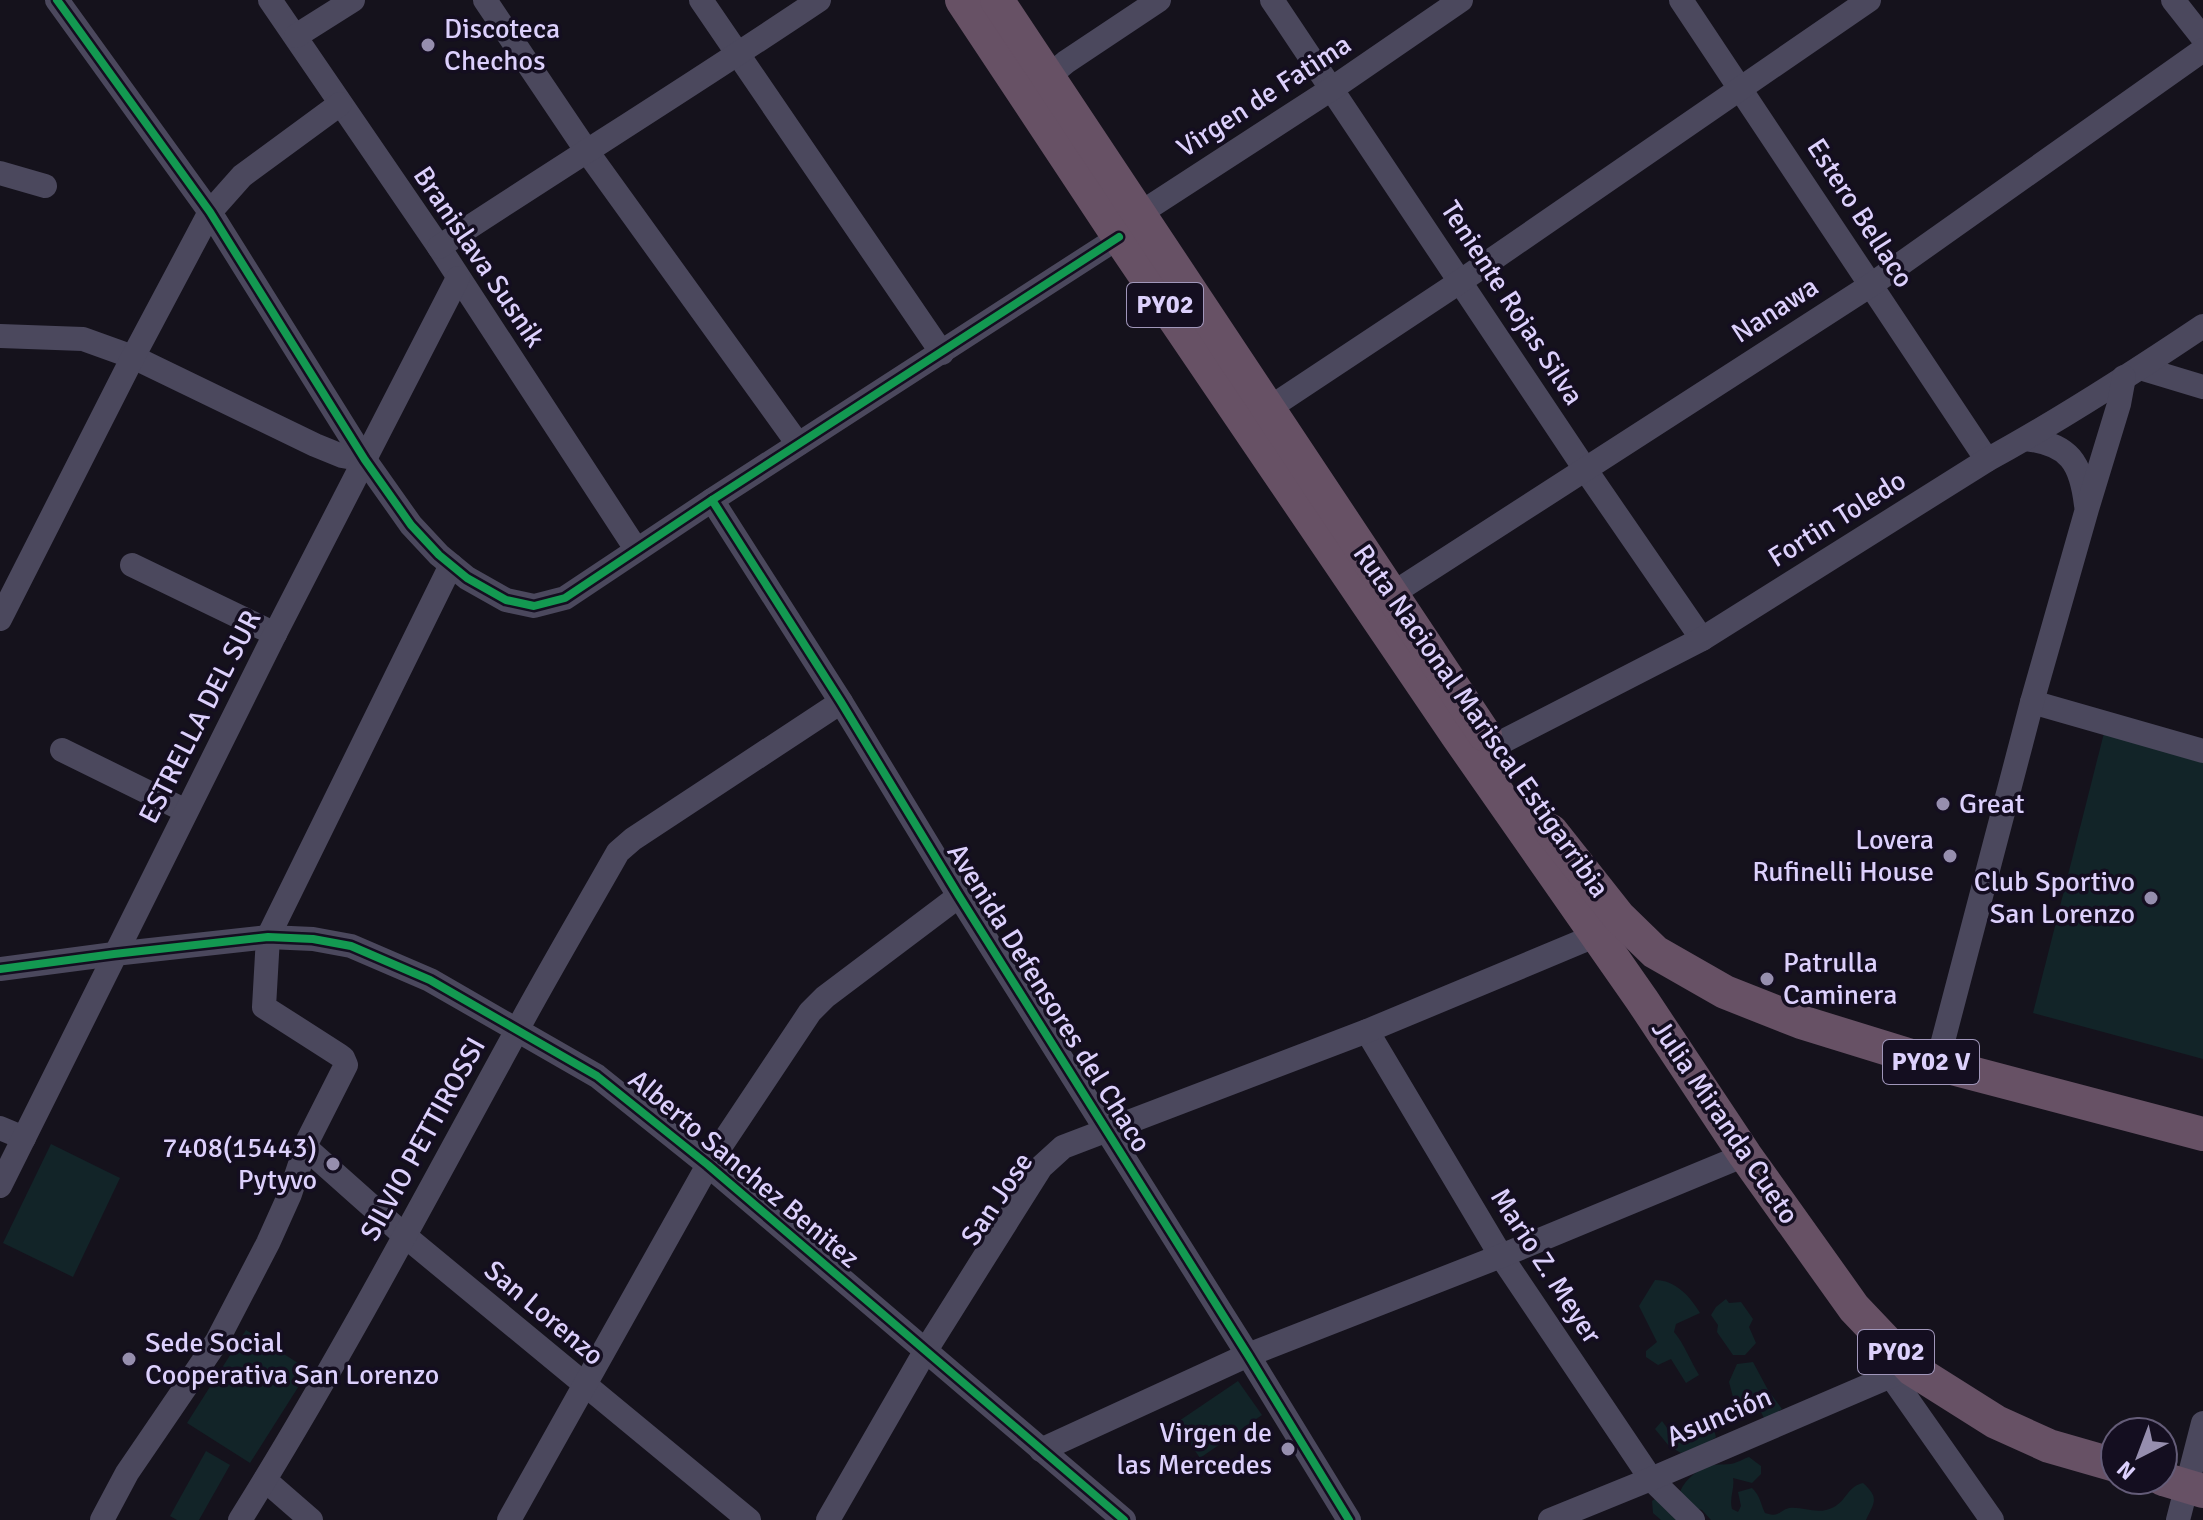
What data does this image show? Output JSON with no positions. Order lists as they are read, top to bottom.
{
  "streets": {
    "highway": [
      "PY02",
      "Ruta Nacional Mariscal Estigarribia",
      "PY02 V",
      "Julia Miranda Cueto"
    ],
    "street": [
      "Virgen de Fatima",
      "Estero Bellaco",
      "Branislava Susnik",
      "Teniente Rojas Silva",
      "Nanawa",
      "Fortin Toledo",
      "ESTRELLA DEL SUR",
      "Avenida Defensores del Chaco",
      "SILVIO PETTIROSSI",
      "Alberto Sanchez Benitez",
      "San Jose",
      "Mario Z. Meyer",
      "San Lorenzo",
      "Asunción"
    ]
  },
  "crossings": [
    ["Virgen de Fatima", "Branislava Susnik"],
    ["Virgen de Fatima", "Teniente Rojas Silva"],
    ["Virgen de Fatima", "ESTRELLA DEL SUR"],
    ["Virgen de Fatima", "Ruta Nacional Mariscal Estigarribia"],
    ["Virgen de Fatima", "Avenida Defensores del Chaco"],
    ["Estero Bellaco", "Nanawa"],
    ["Estero Bellaco", "Fortin Toledo"],
    ["Branislava Susnik", "ESTRELLA DEL SUR"],
    ["Teniente Rojas Silva", "Nanawa"],
    ["Teniente Rojas Silva", "Fortin Toledo"],
    ["Nanawa", "Ruta Nacional Mariscal Estigarribia"],
    ["Fortin Toledo", "Ruta Nacional Mariscal Estigarribia"],
    ["ESTRELLA DEL SUR", "Alberto Sanchez Benitez"],
    ["Ruta Nacional Mariscal Estigarribia", "Julia Miranda Cueto"],
    ["Ruta Nacional Mariscal Estigarribia", "San Jose"],
    ["Avenida Defensores del Chaco", "SILVIO PETTIROSSI"],
    ["Avenida Defensores del Chaco", "San Jose"],
    ["Julia Miranda Cueto", "San Jose"],
    ["Julia Miranda Cueto", "Asunción"],
    ["SILVIO PETTIROSSI", "Alberto Sanchez Benitez"],
    ["SILVIO PETTIROSSI", "San Lorenzo"],
    ["Alberto Sanchez Benitez", "San Jose"],
    ["San Jose", "Mario Z. Meyer"],
    ["Mario Z. Meyer", "Asunción"]
  ],
  "places": [
    "Discoteca Chechos",
    "Great",
    "Lovera Rufinelli House",
    "Club Sportivo San Lorenzo",
    "Patrulla Caminera",
    "7408(15443) Pytyvo",
    "Sede Social Cooperativa San Lorenzo",
    "Virgen de las Mercedes"
  ],
  "north": "bottom left"
}
